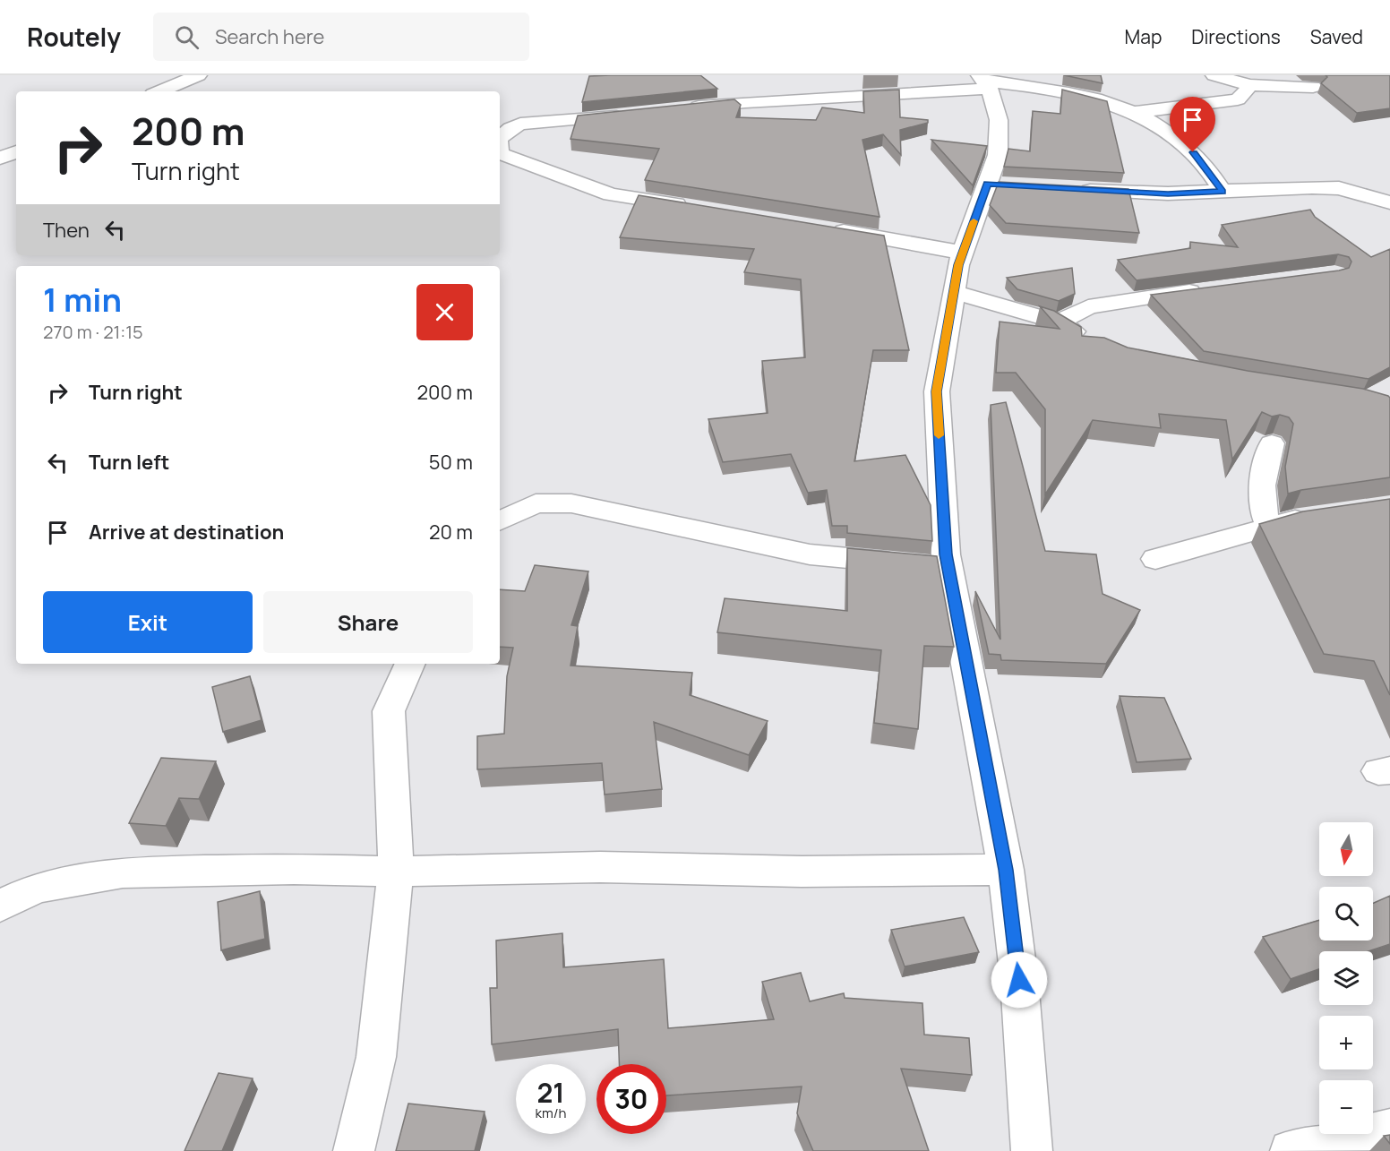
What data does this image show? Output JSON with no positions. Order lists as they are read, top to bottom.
{
  "north": "bottom",
  "page": {
    "header": "Routely",
    "search": "Search here",
    "nav": ["Map", "Directions", "Saved"],
    "turn": ["200 m", "Turn right"],
    "then": "Then",
    "heading": ["1 min", "270 m · 21:15"],
    "list": [
      {
        "name": "Turn right",
        "value": "200 m"
      },
      {
        "name": "Turn left",
        "value": "50 m"
      },
      {
        "name": "Arrive at destination",
        "value": "20 m"
      }
    ],
    "buttons": ["Exit", "Share"],
    "map_buttons": ["+", "−"],
    "speed": "21 km/h",
    "limit": "30"
  }
}
